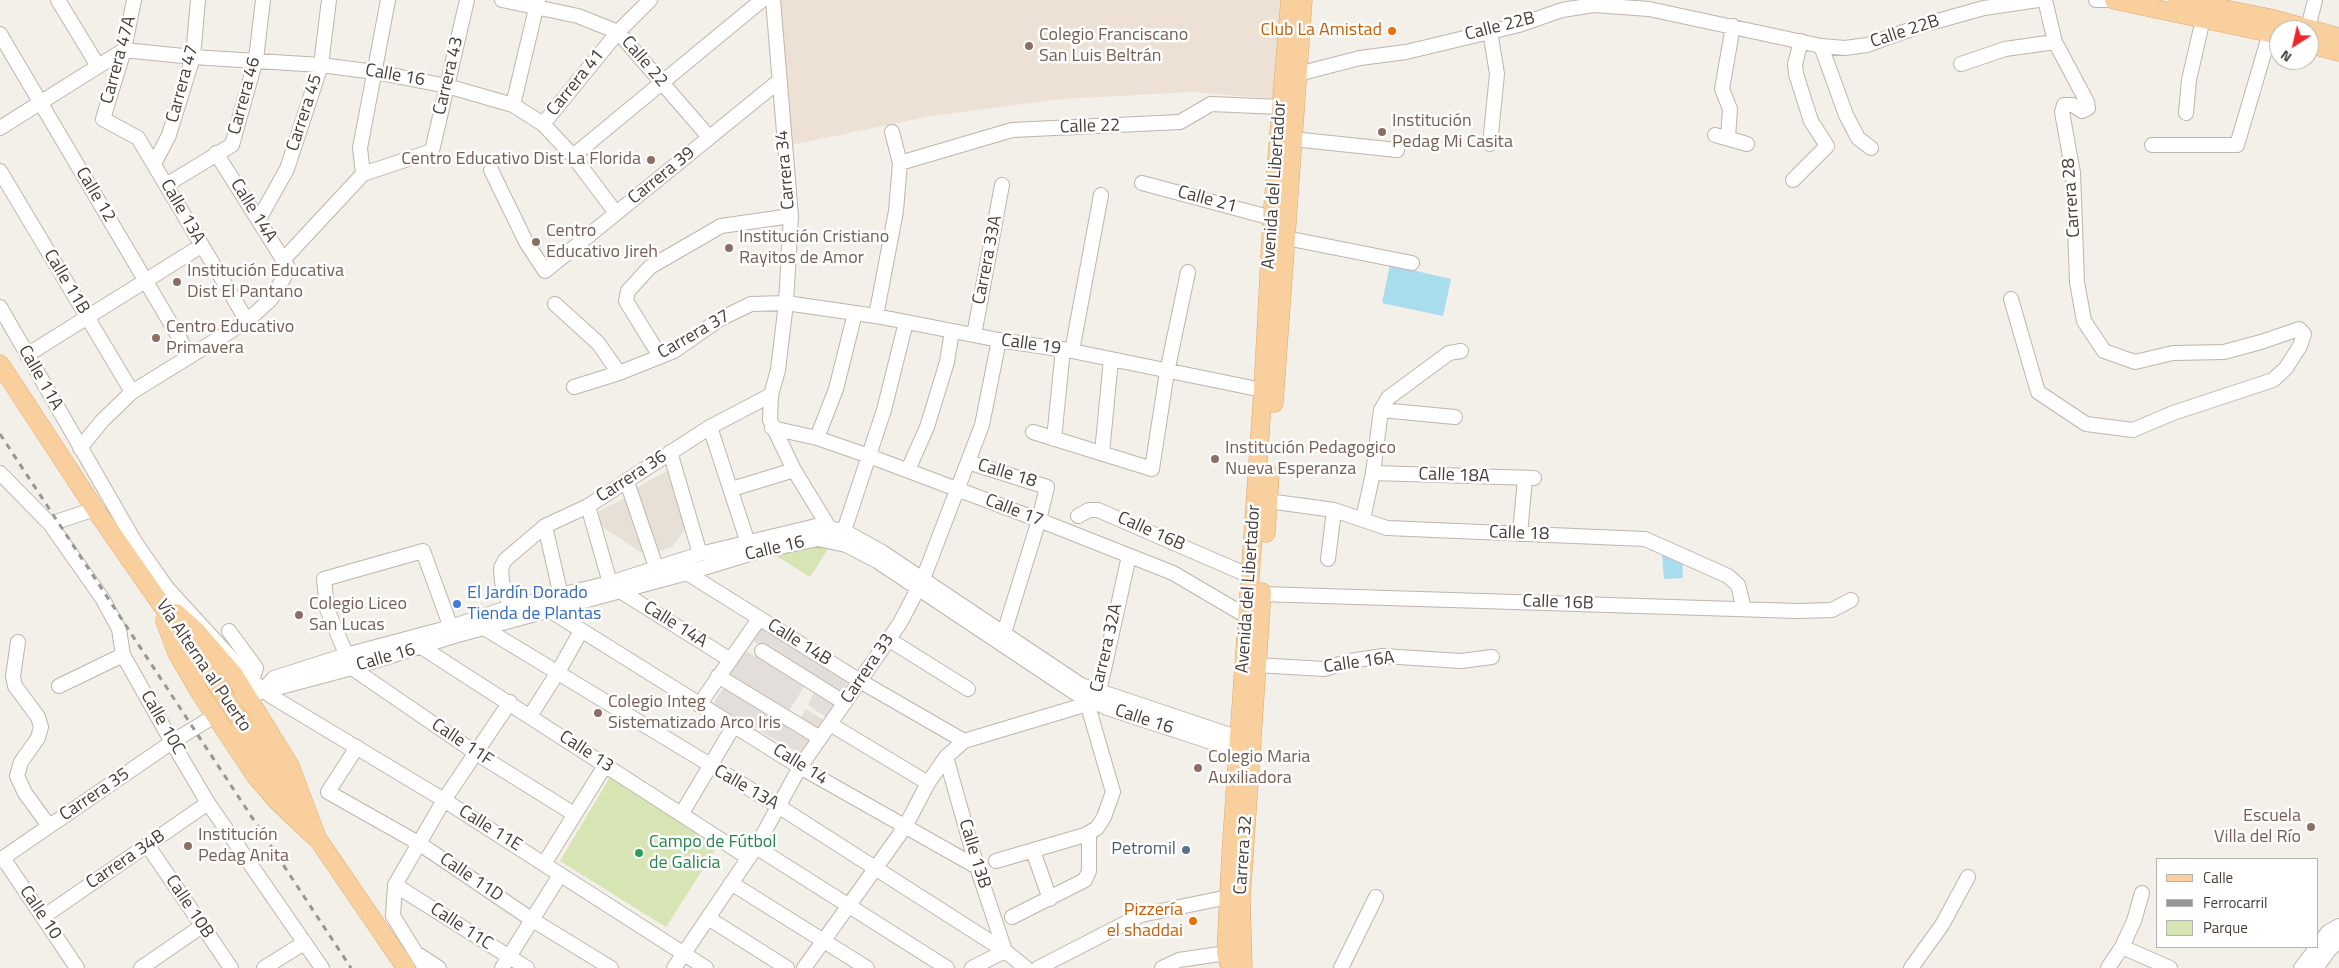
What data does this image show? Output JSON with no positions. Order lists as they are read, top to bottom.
{
  "streets": {
    "main road": ["Avenida del Libertador", "Vía Alterna al Puerto", "Carrera 32"],
    "street": [
      "Calle 22B",
      "Carrera 47A",
      "Calle 22",
      "Calle 16",
      "Carrera 43",
      "Carrera 41",
      "Carrera 47",
      "Carrera 46",
      "Carrera 45",
      "Carrera 34",
      "Carrera 39",
      "Calle 12",
      "Carrera 28",
      "Calle 21",
      "Calle 14A",
      "Calle 13A",
      "Carrera 33A",
      "Calle 11B",
      "Carrera 37",
      "Calle 19",
      "Calle 11A",
      "Calle 18",
      "Calle 18A",
      "Carrera 36",
      "Calle 17",
      "Calle 16B",
      "Calle 14B",
      "Carrera 32A",
      "Calle 16A",
      "Carrera 33",
      "Calle 10C",
      "Calle 11F",
      "Calle 13",
      "Calle 14",
      "Carrera 35",
      "Calle 11E",
      "Calle 13B",
      "Carrera 34B",
      "Calle 11D",
      "Calle 10B",
      "Calle 10",
      "Calle 11C"
    ]
  },
  "crossings": [
    ["Calle 22B", "Avenida del Libertador"],
    ["Carrera 47A", "Calle 16"],
    ["Carrera 47A", "Calle 13A"],
    ["Calle 22", "Carrera 41"],
    ["Calle 22", "Carrera 39"],
    ["Calle 22", "Avenida del Libertador"],
    ["Calle 16", "Carrera 43"],
    ["Calle 16", "Carrera 41"],
    ["Calle 16", "Carrera 47"],
    ["Calle 16", "Carrera 46"],
    ["Calle 16", "Carrera 45"],
    ["Calle 16", "Carrera 34"],
    ["Calle 16", "Carrera 39"],
    ["Calle 16", "Avenida del Libertador"],
    ["Calle 16", "Calle 14A"],
    ["Calle 16", "Calle 13A"],
    ["Calle 16", "Calle 11A"],
    ["Calle 16", "Carrera 36"],
    ["Calle 16", "Calle 17"],
    ["Calle 16", "Calle 14B"],
    ["Calle 16", "Carrera 32A"],
    ["Calle 16", "Carrera 33"],
    ["Calle 16", "Calle 11F"],
    ["Calle 16", "Calle 13"],
    ["Calle 16", "Calle 14"],
    ["Calle 16", "Carrera 35"],
    ["Calle 16", "Calle 11E"],
    ["Calle 16", "Carrera 32"],
    ["Carrera 47", "Calle 13A"],
    ["Carrera 46", "Calle 14A"],
    ["Carrera 46", "Calle 13A"],
    ["Carrera 45", "Calle 14A"],
    ["Carrera 34", "Carrera 39"],
    ["Carrera 34", "Carrera 37"],
    ["Carrera 34", "Calle 19"],
    ["Carrera 34", "Carrera 36"],
    ["Carrera 34", "Calle 17"],
    ["Avenida del Libertador", "Calle 21"],
    ["Avenida del Libertador", "Calle 19"],
    ["Avenida del Libertador", "Calle 18"],
    ["Avenida del Libertador", "Calle 17"],
    ["Avenida del Libertador", "Calle 16B"],
    ["Avenida del Libertador", "Calle 16A"],
    ["Avenida del Libertador", "Carrera 32"],
    ["Calle 13A", "Carrera 32A"],
    ["Calle 13A", "Carrera 33"],
    ["Calle 13A", "Calle 13B"],
    ["Carrera 33A", "Calle 19"],
    ["Carrera 37", "Calle 19"],
    ["Calle 19", "Carrera 33"],
    ["Calle 11A", "Calle 11E"],
    ["Calle 18", "Calle 18A"],
    ["Calle 18", "Calle 17"],
    ["Calle 18", "Calle 16B"],
    ["Calle 18", "Carrera 33"],
    ["Calle 17", "Carrera 32A"],
    ["Calle 17", "Carrera 33"],
    ["Calle 14B", "Carrera 32A"],
    ["Calle 14B", "Carrera 33"],
    ["Carrera 32A", "Calle 13"],
    ["Carrera 32A", "Calle 14"],
    ["Carrera 32A", "Calle 13B"],
    ["Carrera 33", "Calle 13"],
    ["Carrera 33", "Calle 14"],
    ["Carrera 33", "Calle 11E"],
    ["Calle 10C", "Carrera 35"],
    ["Calle 10C", "Carrera 34B"],
    ["Calle 14", "Calle 13B"],
    ["Carrera 35", "Calle 10"],
    ["Calle 11E", "Calle 11D"],
    ["Carrera 34B", "Calle 10B"],
    ["Carrera 34B", "Calle 10"]
  ],
  "places": [
    "Club La Amistad",
    "Colegio Franciscano San Luis Beltrán",
    "Institución Pedag Mi Casita",
    "Centro Educativo Dist La Florida",
    "Centro Educativo Jireh",
    "Institución Cristiano Rayitos de Amor",
    "Institución Educativa Dist El Pantano",
    "Centro Educativo Primavera",
    "Institución Pedagogico Nueva Esperanza",
    "El Jardín Dorado Tienda de Plantas",
    "Colegio Liceo San Lucas",
    "Colegio Integ Sistematizado Arco Iris",
    "Colegio Maria Auxiliadora",
    "Escuela Villa del Río",
    "Institución Pedag Anita",
    "Petromil",
    "Campo de Fútbol de Galicia",
    "Pizzería el shaddai"
  ],
  "legend": ["Calle", "Ferrocarril", "Parque"],
  "north": "bottom left"
}
